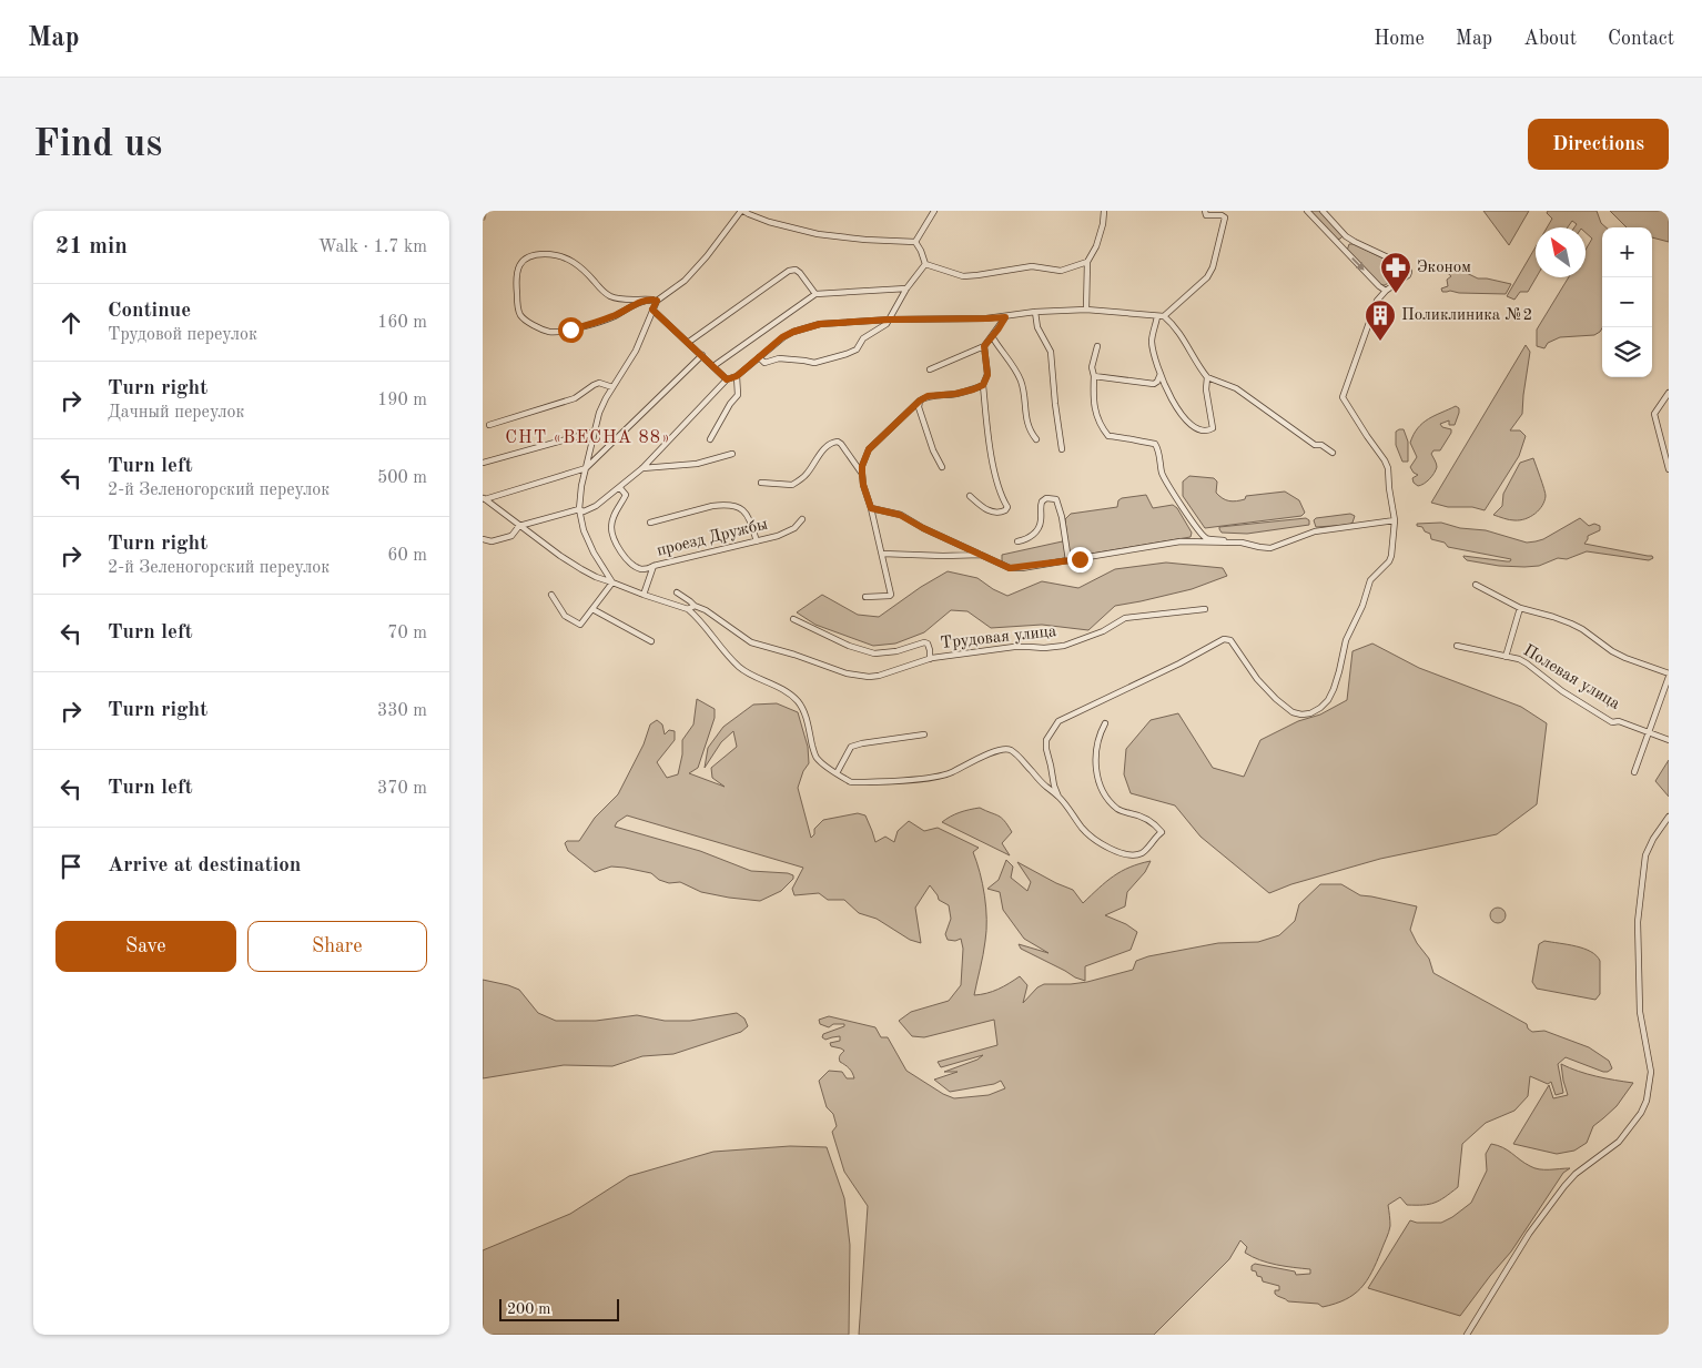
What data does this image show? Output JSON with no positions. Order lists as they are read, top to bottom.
{
  "streets": {
    "street": ["проезд Дружбы", "Трудовая улица", "Полевая улица"]
  },
  "districts": ["СНТ «ВЕСНА 88»"],
  "places": {
    "pharmacy": ["Эконом"],
    "building": ["Поликлиника №2"]
  },
  "scale_bar": "200 m",
  "north": "top left",
  "page": {
    "header": "Map",
    "nav": [
      "Home",
      "Map",
      "About",
      "Contact"
    ],
    "buttons": [
      "Directions",
      ["Save", "Share"]
    ],
    "title": "Find us",
    "heading": ["21 min", "Walk · 1.7 km"],
    "map_buttons": ["+", "−"],
    "list": [
      ["Continue", "Трудовой переулок", "160 m"],
      ["Turn right", "Дачный переулок", "190 m"],
      ["Turn left", "2-й Зеленогорский переулок", "500 m"],
      ["Turn right", "2-й Зеленогорский переулок", "60 m"],
      ["Turn left", "70 m"],
      ["Turn right", "330 m"],
      ["Turn left", "370 m"],
      "Arrive at destination"
    ],
    "scale": "200 m"
  }
}
